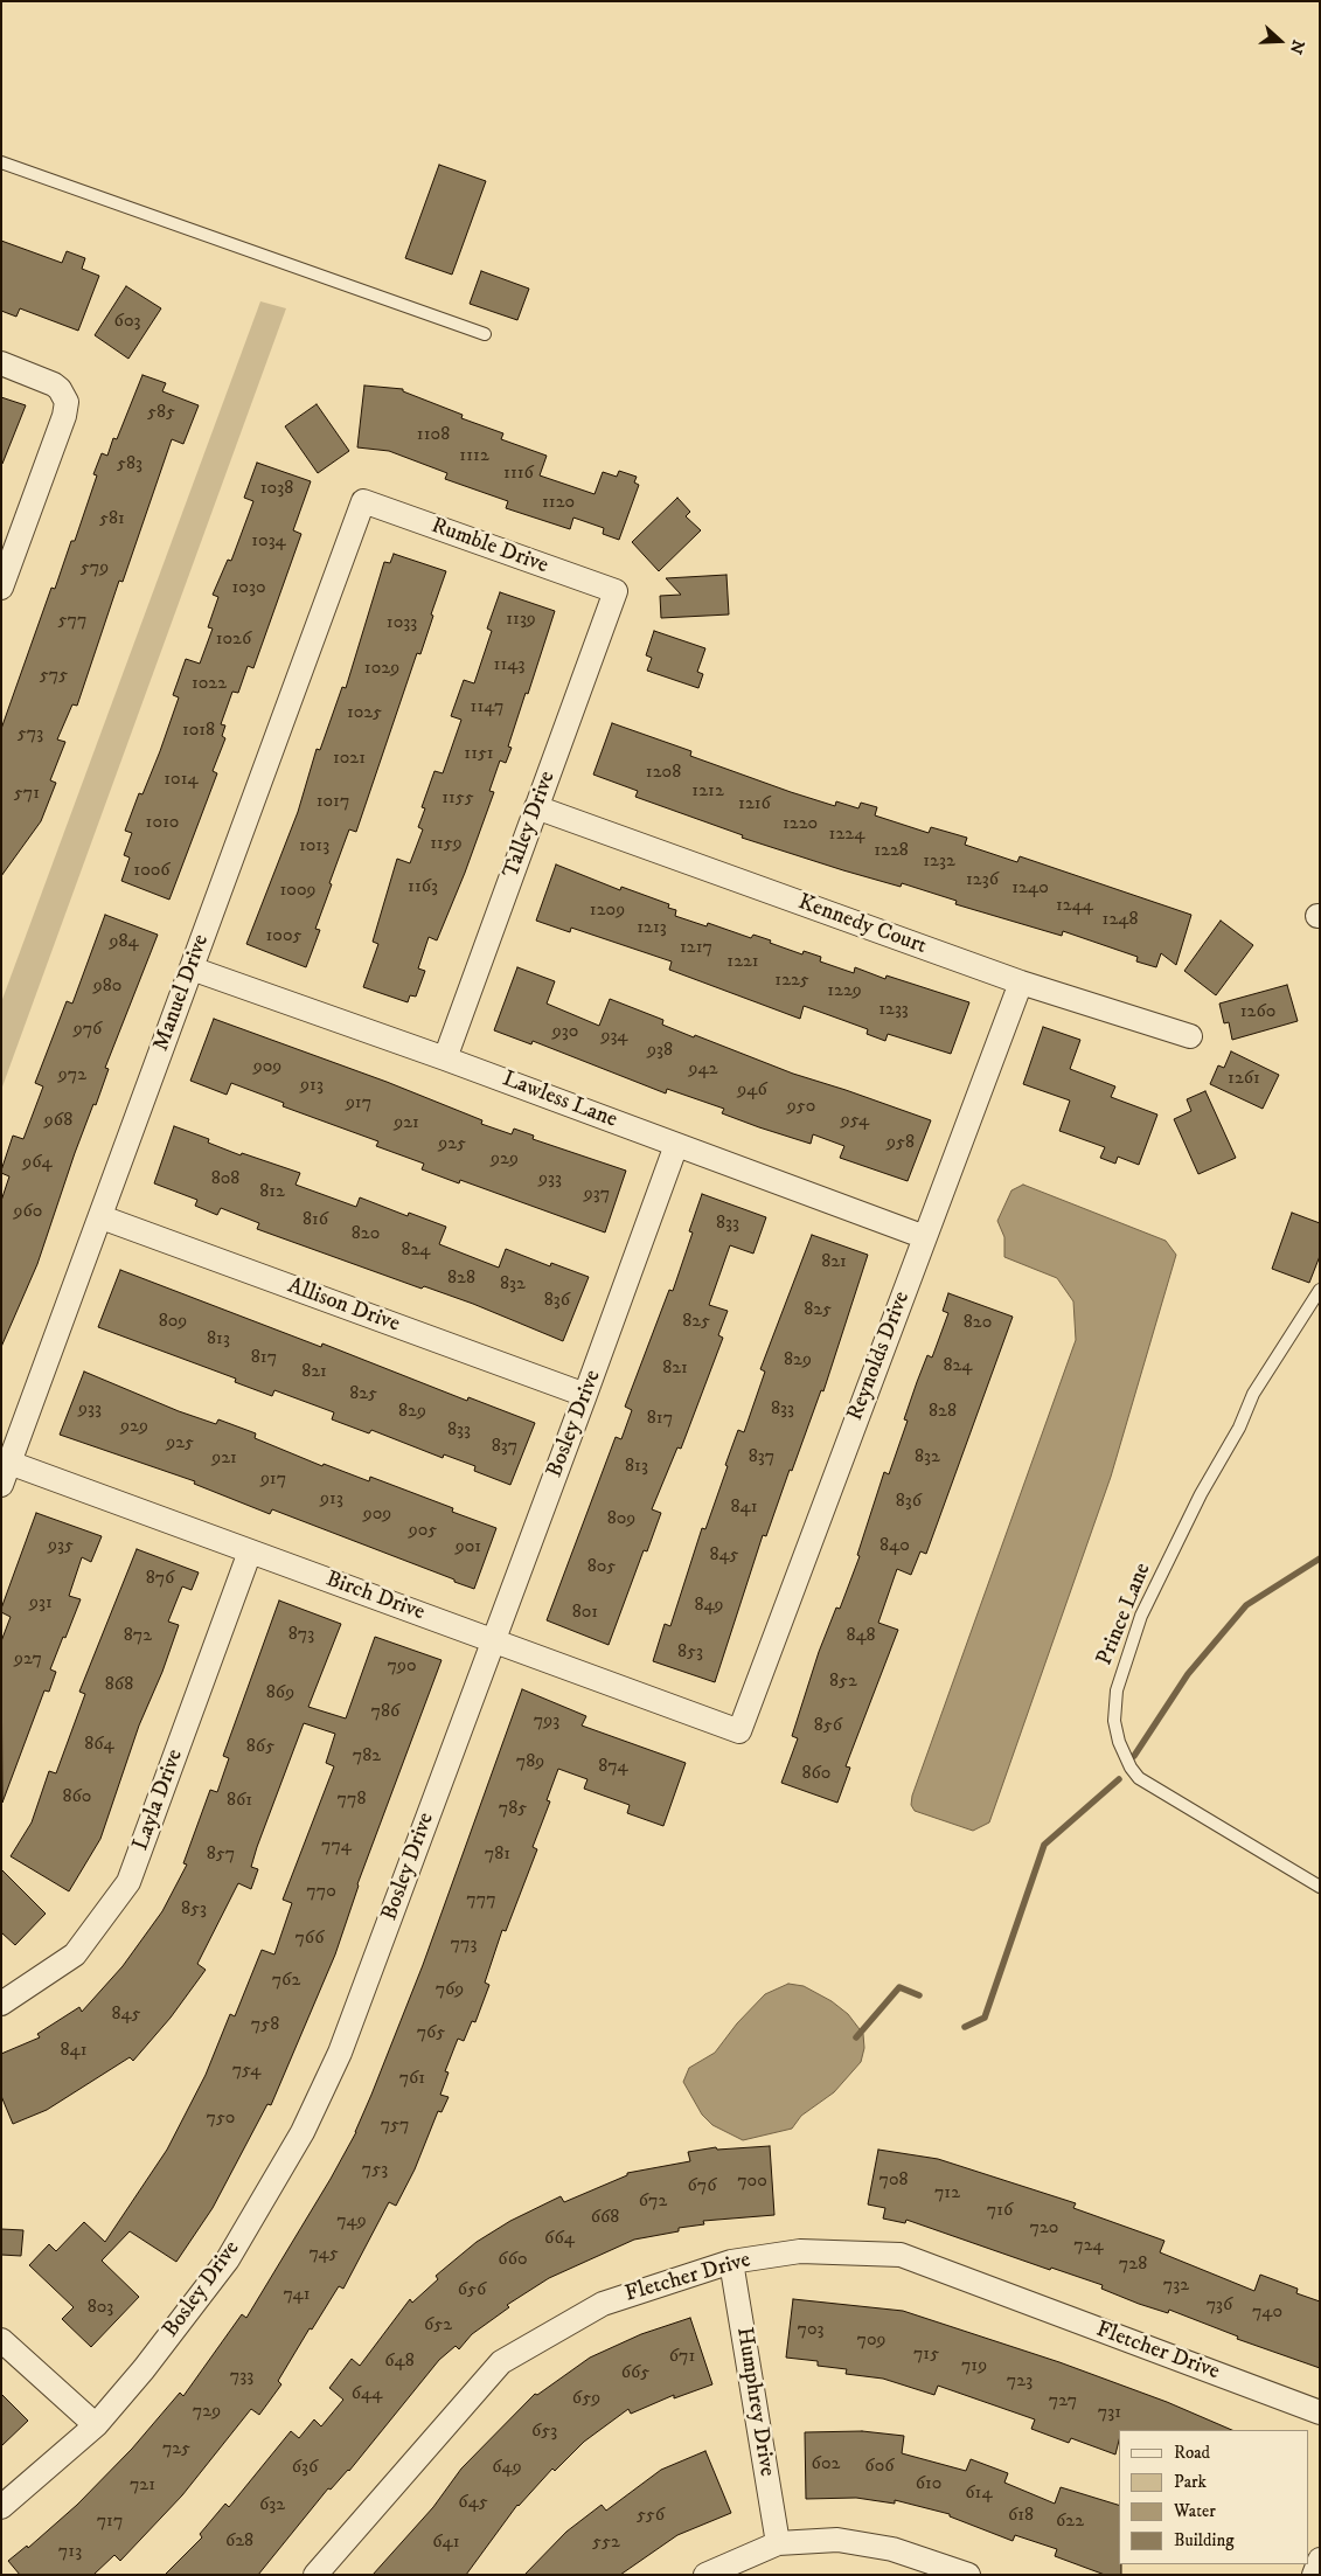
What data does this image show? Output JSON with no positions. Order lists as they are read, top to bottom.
{
  "streets": {
    "street": [
      "Rumble Drive",
      "Talley Drive",
      "Kennedy Court",
      "Manuel Drive",
      "Lawless Lane",
      "Allison Drive",
      "Reynolds Drive",
      "Bosley Drive",
      "Birch Drive",
      "Layla Drive",
      "Fletcher Drive",
      "Humphrey Drive"
    ],
    "lane": ["Prince Lane"]
  },
  "crossings": [
    ["Rumble Drive", "Talley Drive"],
    ["Rumble Drive", "Manuel Drive"],
    ["Talley Drive", "Kennedy Court"],
    ["Talley Drive", "Lawless Lane"],
    ["Kennedy Court", "Reynolds Drive"],
    ["Manuel Drive", "Lawless Lane"],
    ["Manuel Drive", "Allison Drive"],
    ["Manuel Drive", "Birch Drive"],
    ["Lawless Lane", "Reynolds Drive"],
    ["Lawless Lane", "Bosley Drive"],
    ["Allison Drive", "Bosley Drive"],
    ["Reynolds Drive", "Birch Drive"],
    ["Bosley Drive", "Birch Drive"],
    ["Birch Drive", "Layla Drive"],
    ["Fletcher Drive", "Humphrey Drive"]
  ],
  "house_numbers": [
    "603",
    "585",
    "1108",
    "1112",
    "583",
    "1116",
    "1038",
    "1120",
    "581",
    "1034",
    "579",
    "1030",
    "1139",
    "577",
    "1033",
    "1026",
    "1143",
    "1029",
    "575",
    "1022",
    "1147",
    "1025",
    "1018",
    "573",
    "1151",
    "1021",
    "1208",
    "1014",
    "1212",
    "571",
    "1155",
    "1017",
    "1216",
    "1010",
    "1220",
    "1224",
    "1159",
    "1013",
    "1228",
    "1232",
    "1006",
    "1236",
    "1163",
    "1240",
    "1009",
    "1244",
    "1209",
    "1248",
    "1213",
    "1005",
    "984",
    "1217",
    "1221",
    "1225",
    "980",
    "1229",
    "1233",
    "1260",
    "976",
    "930",
    "934",
    "938",
    "909",
    "942",
    "972",
    "1261",
    "913",
    "946",
    "917",
    "950",
    "968",
    "954",
    "921",
    "958",
    "925",
    "929",
    "964",
    "808",
    "933",
    "812",
    "937",
    "960",
    "816",
    "833",
    "820",
    "824",
    "821",
    "828",
    "832",
    "836",
    "825",
    "809",
    "825",
    "820",
    "813",
    "817",
    "829",
    "824",
    "821",
    "821",
    "825",
    "933",
    "833",
    "829",
    "828",
    "817",
    "929",
    "833",
    "925",
    "837",
    "837",
    "832",
    "921",
    "813",
    "917",
    "913",
    "836",
    "841",
    "909",
    "809",
    "905",
    "935",
    "840",
    "901",
    "845",
    "805",
    "876",
    "931",
    "849",
    "801",
    "873",
    "872",
    "848",
    "853",
    "927",
    "790",
    "852",
    "868",
    "869",
    "786",
    "793",
    "856",
    "864",
    "865",
    "782",
    "789",
    "874",
    "860",
    "860",
    "778",
    "861",
    "785",
    "774",
    "857",
    "781",
    "770",
    "777",
    "853",
    "766",
    "773",
    "762",
    "769",
    "845",
    "758",
    "765",
    "841",
    "754",
    "761",
    "750",
    "757",
    "753",
    "708",
    "700",
    "676",
    "712",
    "672",
    "716",
    "668",
    "749",
    "720",
    "664",
    "724",
    "745",
    "660",
    "728",
    "732",
    "656",
    "741",
    "736",
    "803",
    "740",
    "652",
    "703",
    "709",
    "715",
    "671",
    "648",
    "719",
    "665",
    "733",
    "723",
    "644",
    "659",
    "727",
    "729",
    "731",
    "653",
    "725",
    "602",
    "606",
    "636",
    "649",
    "610",
    "721",
    "614",
    "645",
    "632",
    "556",
    "618",
    "717",
    "622",
    "628",
    "641",
    "552",
    "713"
  ],
  "legend": [
    "Road",
    "Park",
    "Water",
    "Building"
  ],
  "north": "right"
}
